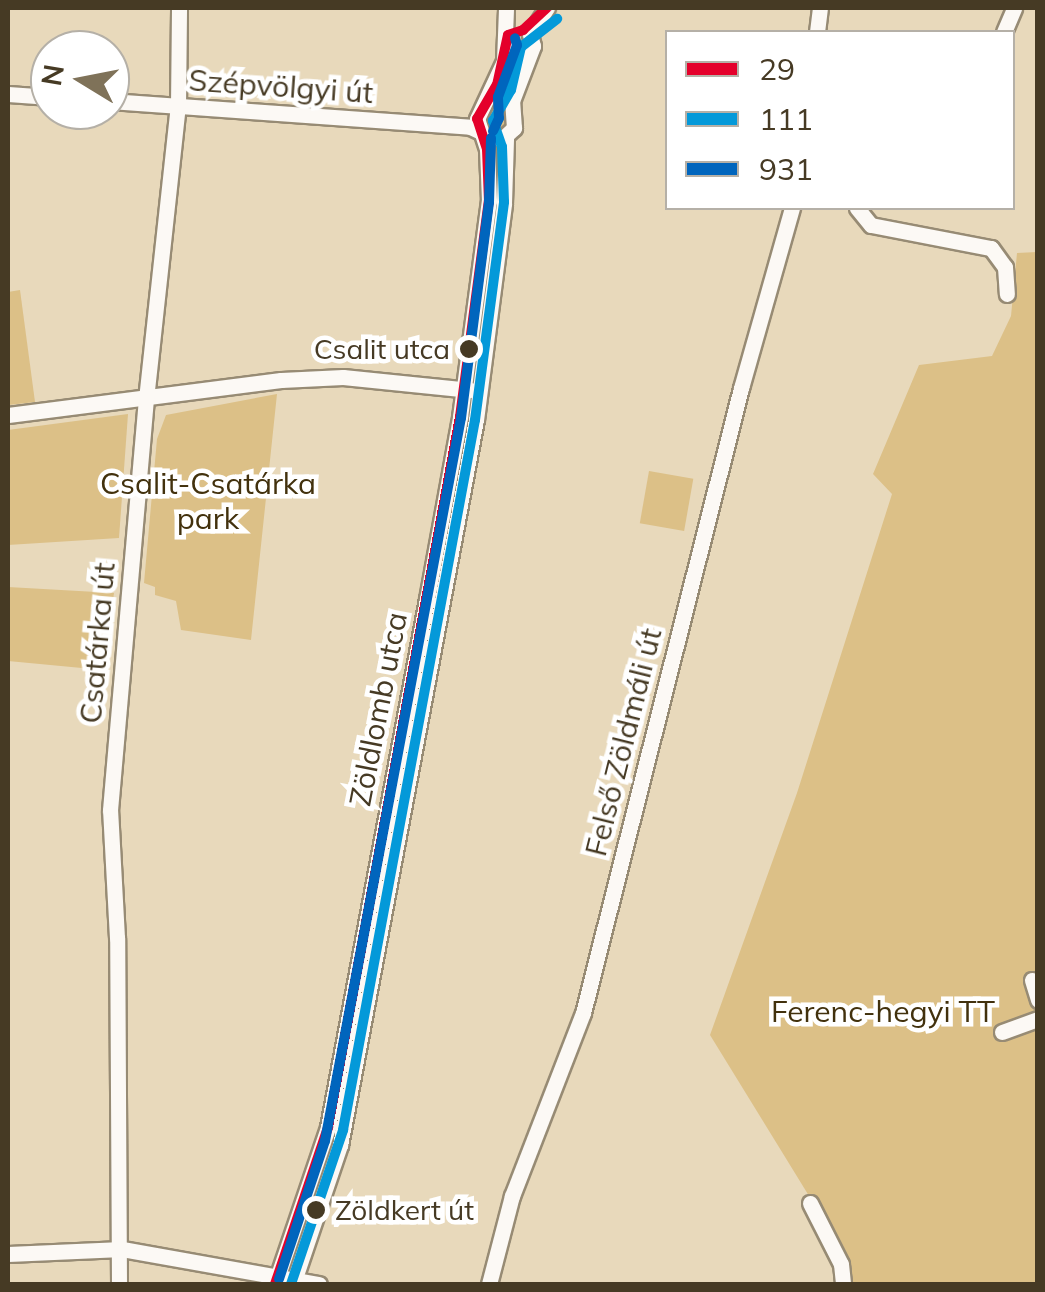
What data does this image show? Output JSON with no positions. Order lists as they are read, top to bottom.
{
  "streets": {
    "street": [
      "Szépvölgyi út",
      "Csatárka út",
      "Zöldlomb utca",
      "Felső Zöldmáli út"
    ]
  },
  "crossings": [
    ["Szépvölgyi út", "Csatárka út"],
    ["Szépvölgyi út", "Zöldlomb utca"]
  ],
  "parks": ["Csalit-Csatárka park", "Ferenc-hegyi TT"],
  "places": ["Csalit utca", "Zöldkert út"],
  "lines": ["transit line 29", "transit line 111", "transit line 931"],
  "legend": ["29", "111", "931"],
  "north": "left"
}
